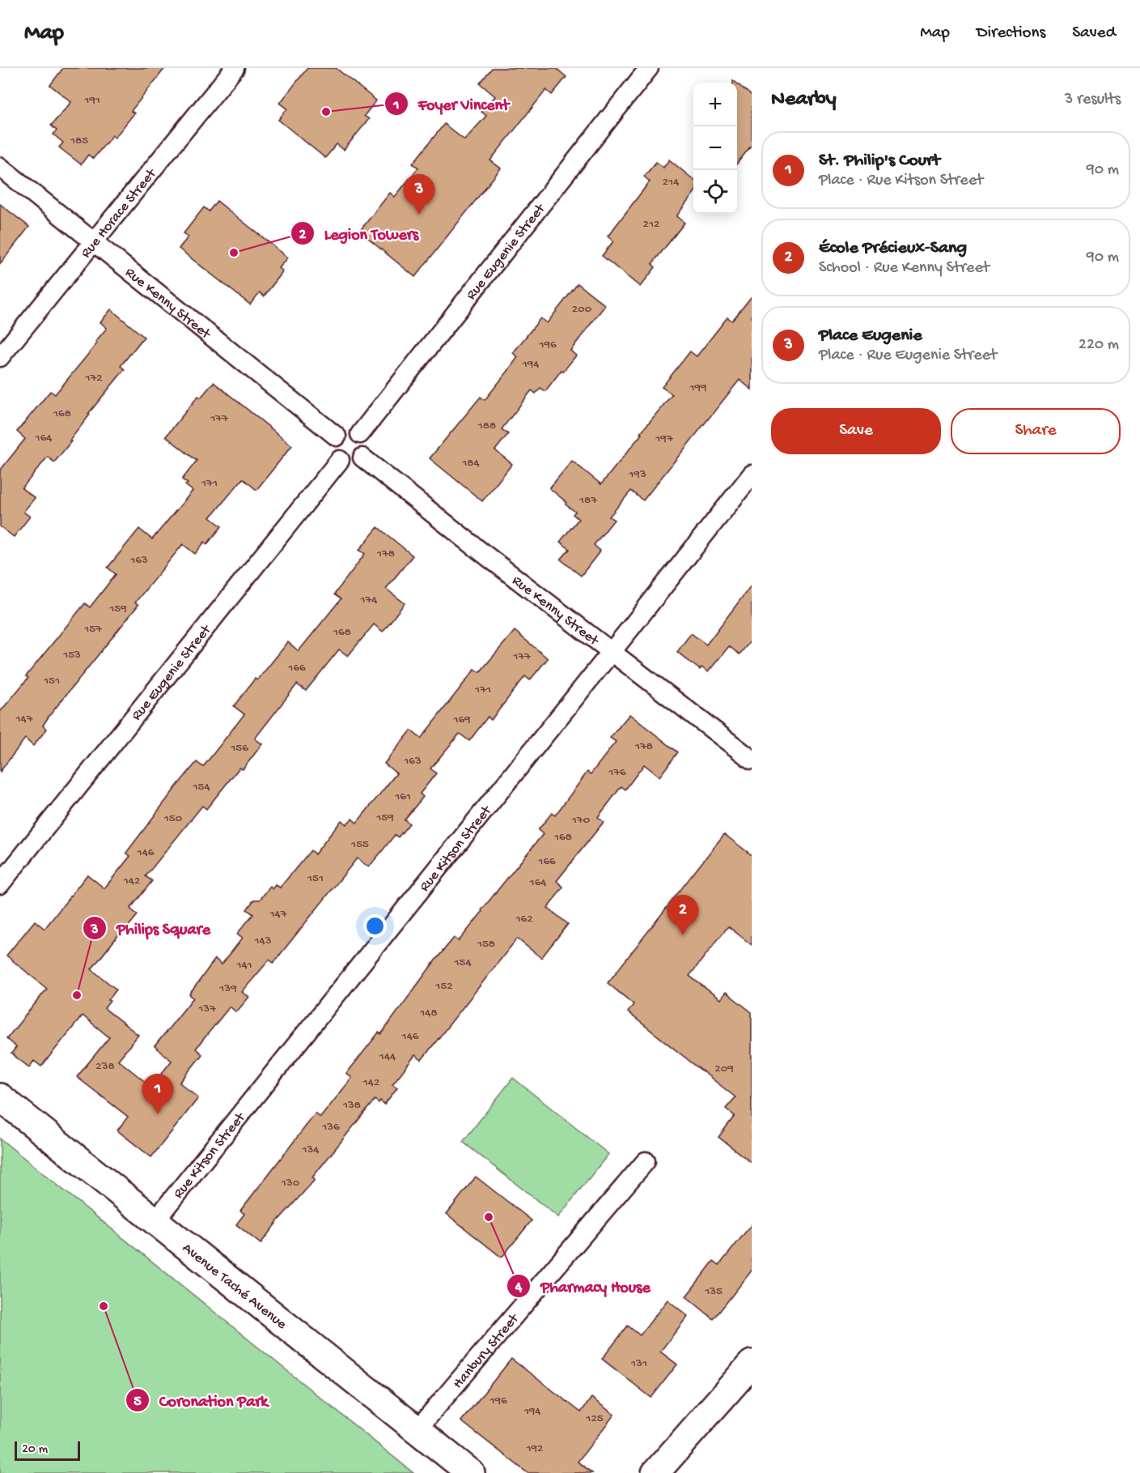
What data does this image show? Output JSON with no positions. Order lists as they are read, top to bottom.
{
  "streets": {
    "street": [
      "Rue Horace Street",
      "Rue Eugenie Street",
      "Rue Kenny Street",
      "Rue Kitson Street",
      "Avenue Taché Avenue",
      "Hanbury Street"
    ]
  },
  "crossings": [
    ["Rue Horace Street", "Rue Kenny Street"],
    ["Rue Eugenie Street", "Rue Kenny Street"],
    ["Rue Kenny Street", "Rue Kitson Street"],
    ["Rue Kitson Street", "Avenue Taché Avenue"],
    ["Avenue Taché Avenue", "Hanbury Street"]
  ],
  "places": [
    "Foyer Vincent",
    "Legion Towers",
    "Philips Square",
    "Pharmacy House",
    "Coronation Park"
  ],
  "house_numbers": [
    "191",
    "185",
    "214",
    "212",
    "200",
    "196",
    "194",
    "172",
    "199",
    "168",
    "177",
    "188",
    "164",
    "197",
    "184",
    "193",
    "171",
    "187",
    "178",
    "163",
    "174",
    "159",
    "157",
    "168",
    "153",
    "177",
    "166",
    "151",
    "171",
    "147",
    "169",
    "178",
    "156",
    "163",
    "176",
    "154",
    "161",
    "159",
    "150",
    "170",
    "168",
    "155",
    "146",
    "166",
    "151",
    "142",
    "164",
    "147",
    "162",
    "143",
    "158",
    "154",
    "141",
    "152",
    "139",
    "137",
    "148",
    "146",
    "144",
    "238",
    "209",
    "142",
    "138",
    "136",
    "134",
    "130",
    "135",
    "131",
    "196",
    "194",
    "125",
    "192"
  ],
  "scale_bar": "20 m",
  "page": {
    "header": "Map",
    "nav": ["Map", "Directions", "Saved"],
    "heading": ["Nearby", "3 results"],
    "map_buttons": ["+", "−"],
    "list": [
      {
        "mark": "1",
        "name": "St. Philip's Court",
        "note": "Place · Rue Kitson Street",
        "value": "90 m"
      },
      {
        "mark": "2",
        "name": "École Précieux-Sang",
        "note": "School · Rue Kenny Street",
        "value": "90 m"
      },
      {
        "mark": "3",
        "name": "Place Eugenie",
        "note": "Place · Rue Eugenie Street",
        "value": "220 m"
      }
    ],
    "pins": ["3", "2", "1"],
    "buttons": ["Save", "Share"],
    "scale": "20 m"
  }
}
